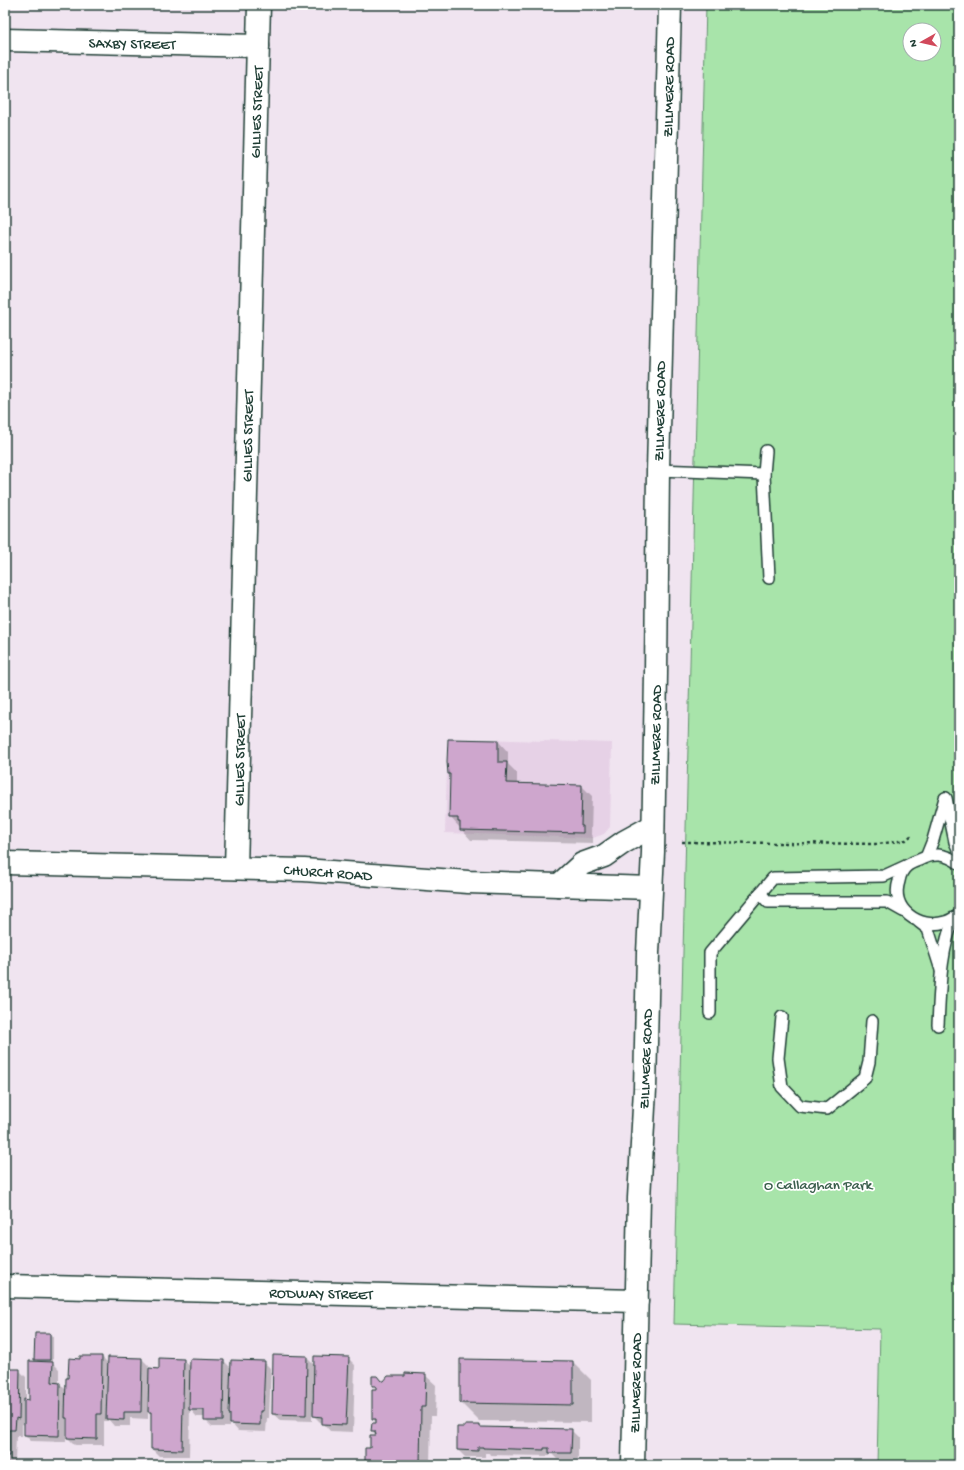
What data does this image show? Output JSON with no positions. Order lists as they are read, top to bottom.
{
  "streets": {
    "street": [
      "SAXBY STREET",
      "ZILLMERE ROAD",
      "GILLIES STREET",
      "CHURCH ROAD",
      "RODWAY STREET"
    ]
  },
  "crossings": [
    ["SAXBY STREET", "GILLIES STREET"],
    ["ZILLMERE ROAD", "CHURCH ROAD"],
    ["ZILLMERE ROAD", "RODWAY STREET"],
    ["GILLIES STREET", "CHURCH ROAD"]
  ],
  "parks": ["O Callaghan Park"],
  "north": "left"
}
